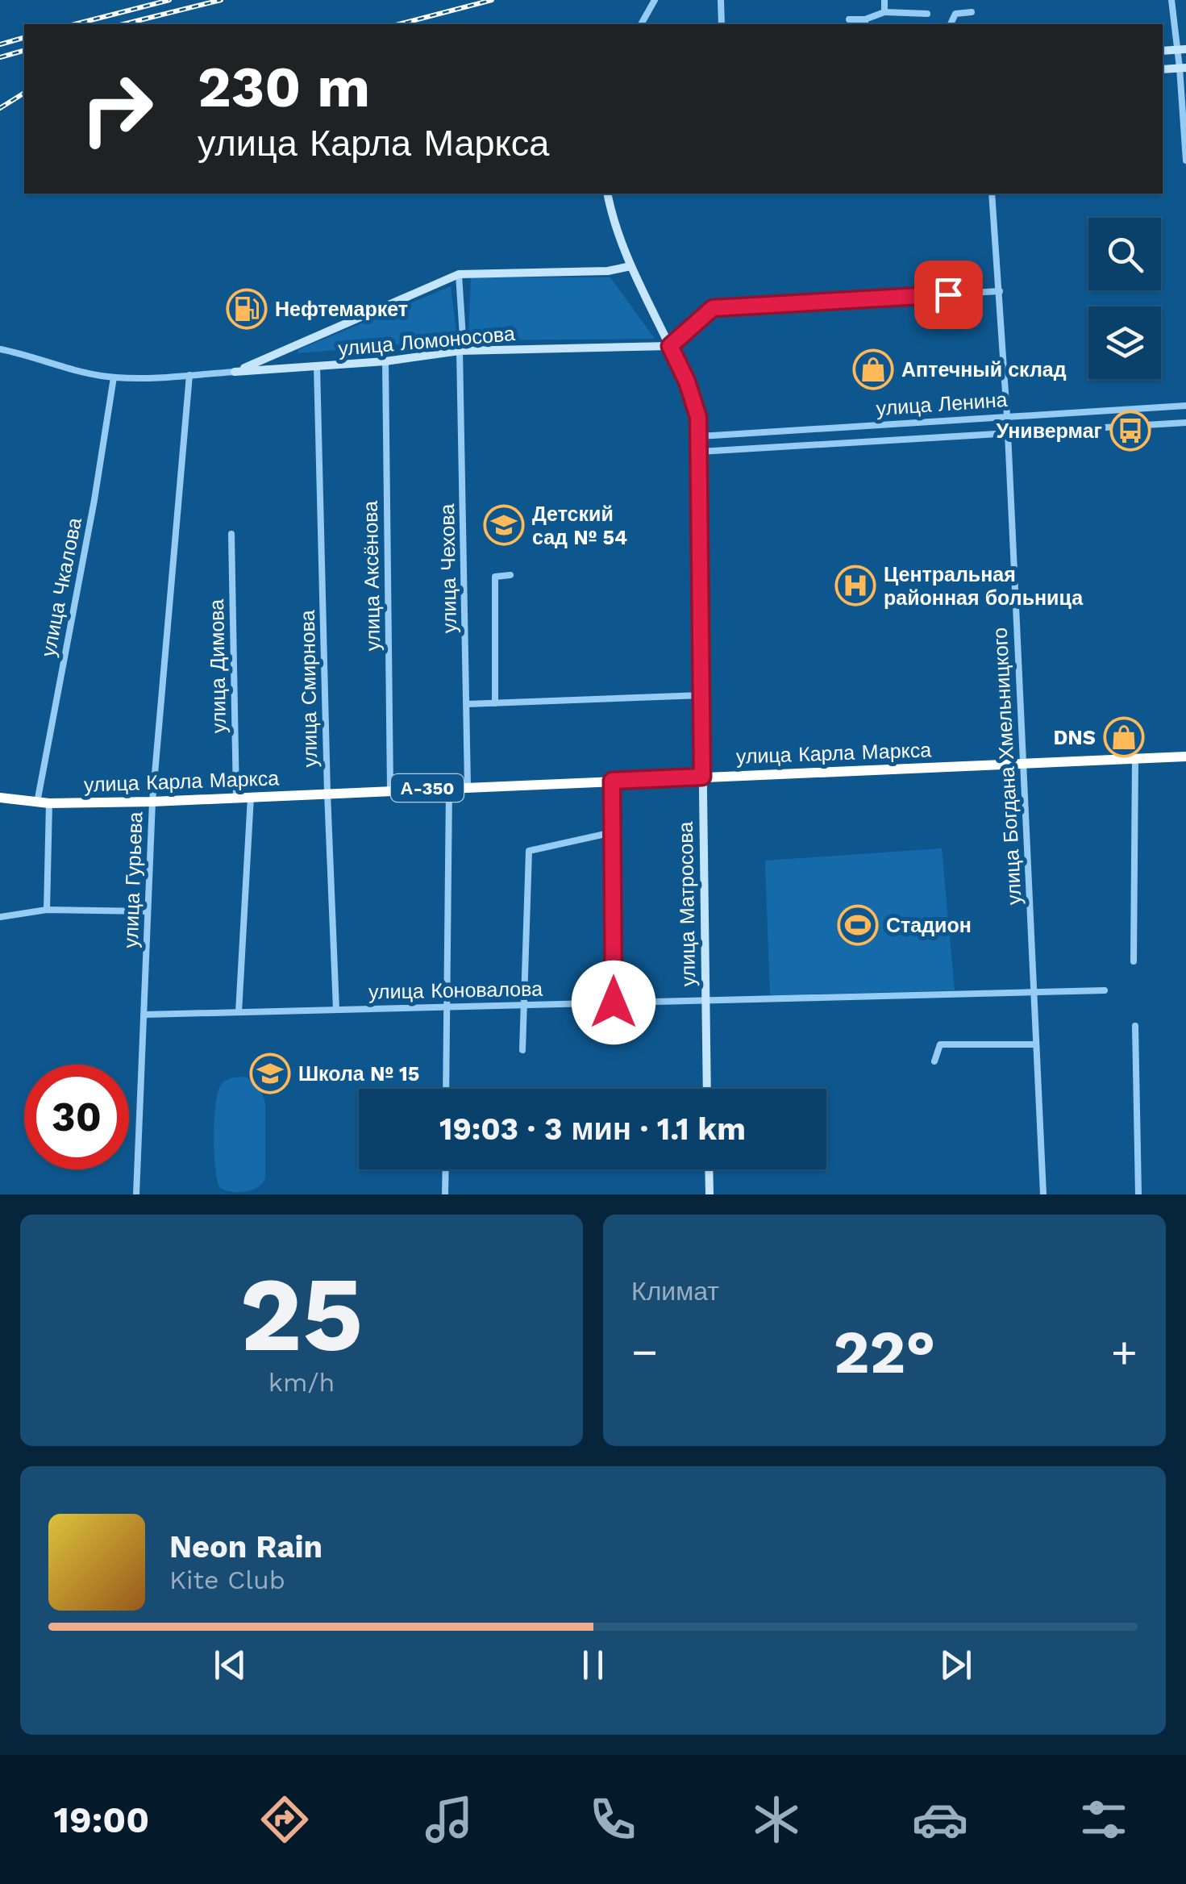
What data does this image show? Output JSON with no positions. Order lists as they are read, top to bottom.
{
  "streets": {
    "highway": ["улица Карла Маркса", "А-350"],
    "street": [
      "улица Ломоносова",
      "улица Ленина",
      "улица Чехова",
      "улица Аксёнова",
      "улица Чкалова",
      "улица Димова",
      "улица Смирнова",
      "улица Богдана Хмельницкого",
      "улица Гурьева",
      "улица Матросова",
      "улица Коновалова"
    ]
  },
  "crossings": [
    ["улица Ломоносова", "улица Чехова"],
    ["улица Ломоносова", "улица Аксёнова"],
    ["улица Ломоносова", "улица Чкалова"],
    ["улица Ломоносова", "улица Смирнова"],
    ["улица Ломоносова", "улица Гурьева"],
    ["улица Ломоносова", "улица Матросова"],
    ["улица Ленина", "улица Богдана Хмельницкого"],
    ["улица Ленина", "улица Матросова"],
    ["улица Чехова", "улица Карла Маркса"],
    ["улица Аксёнова", "улица Карла Маркса"],
    ["улица Чкалова", "улица Карла Маркса"],
    ["улица Димова", "улица Карла Маркса"],
    ["улица Смирнова", "улица Карла Маркса"],
    ["улица Смирнова", "улица Коновалова"],
    ["улица Карла Маркса", "улица Богдана Хмельницкого"],
    ["улица Карла Маркса", "улица Гурьева"],
    ["улица Карла Маркса", "улица Матросова"],
    ["улица Богдана Хмельницкого", "улица Коновалова"],
    ["улица Гурьева", "улица Коновалова"],
    ["улица Матросова", "улица Коновалова"]
  ],
  "places": {
    "fuel station": ["Нефтемаркет"],
    "shop": ["Аптечный склад", "DNS"],
    "bus stop": ["Универмаг"],
    "school or university": ["Детский сад № 54", "Школа № 15"],
    "hospital": ["Центральная районная больница"],
    "sports": ["Стадион"]
  },
  "page": {
    "turn": ["230 m", "улица Карла Маркса"],
    "limit": "30",
    "trip": "19:03 · 3 мин · 1.1 km",
    "tile": [
      ["25", "km/h"],
      "Климат"
    ],
    "heat": ["−", "22°", "+"],
    "song": ["Neon Rain", "Kite Club"],
    "tabs": "19:00"
  }
}
